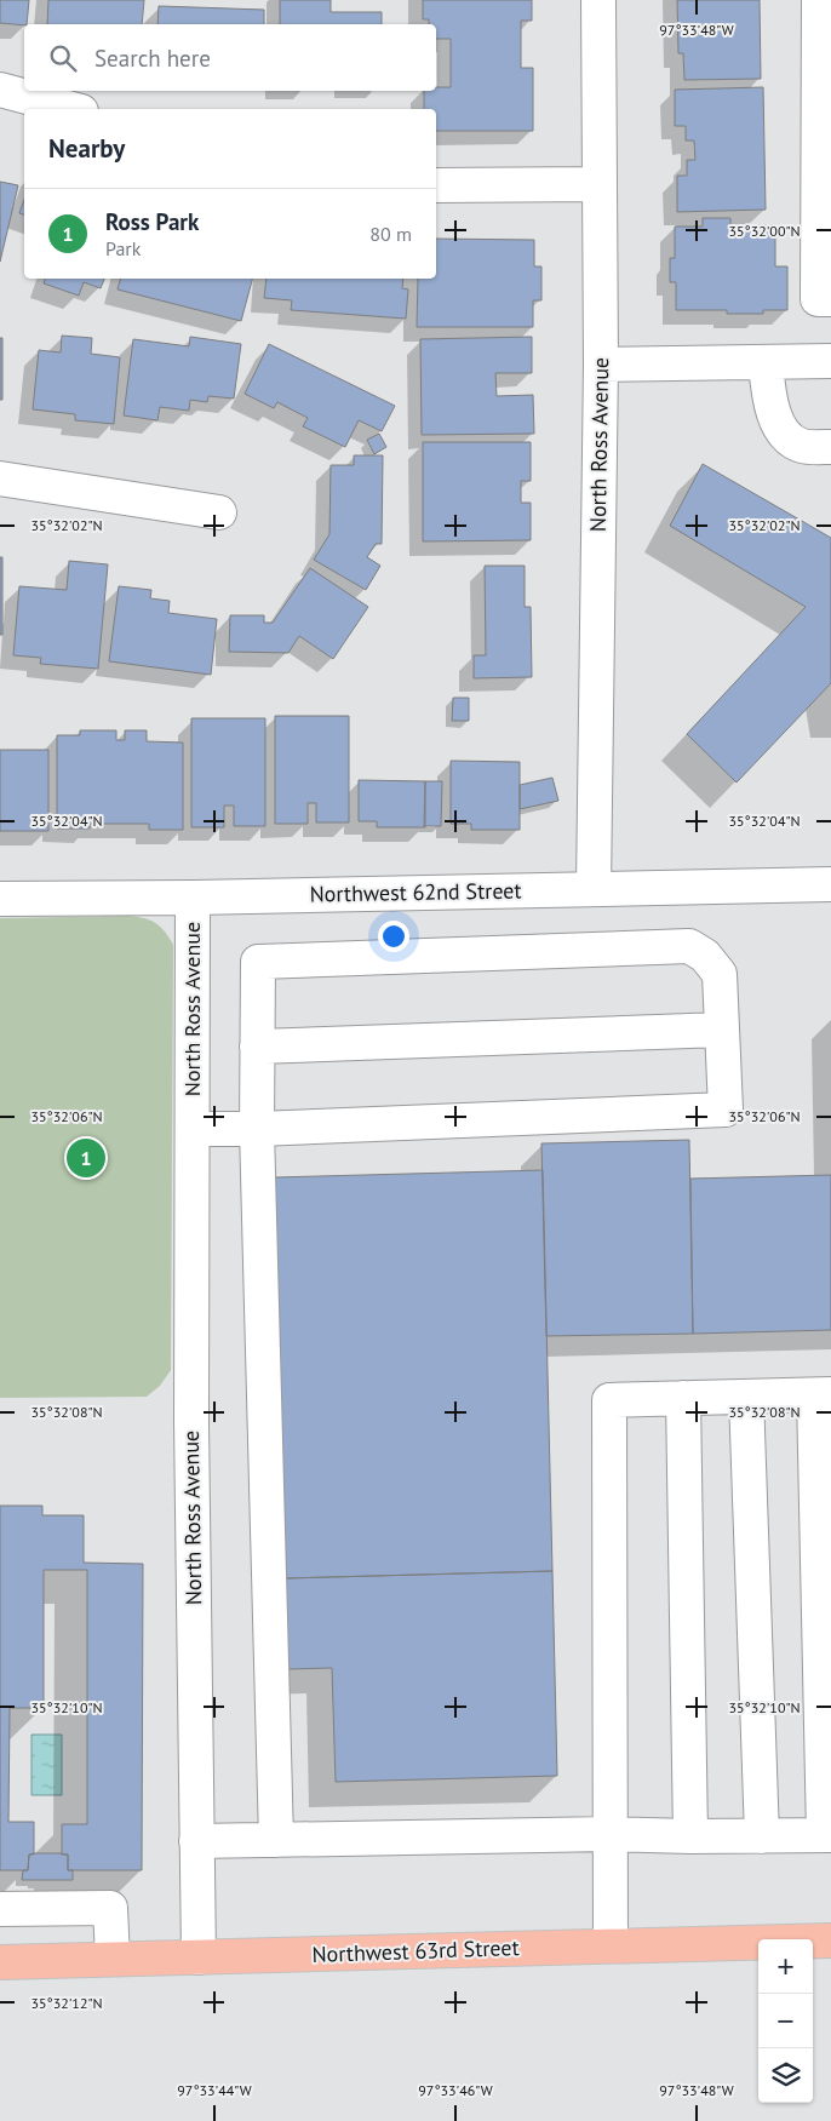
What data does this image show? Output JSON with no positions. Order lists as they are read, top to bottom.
{
  "streets": {
    "main road": ["Northwest 63rd Street"],
    "street": ["North Ross Avenue", "Northwest 62nd Street"]
  },
  "crossings": [
    ["North Ross Avenue", "Northwest 62nd Street"],
    ["North Ross Avenue", "Northwest 63rd Street"]
  ],
  "page": {
    "search": "Search here",
    "heading": "Nearby",
    "list": [
      {
        "mark": "1",
        "name": "Ross Park",
        "note": "Park",
        "value": "80 m"
      }
    ],
    "pins": "1",
    "map_buttons": ["+", "−"]
  },
  "coordinates": [
    "97°33'48\"W",
    "35°32'00\"N",
    "35°32'02\"N",
    "35°32'04\"N",
    "35°32'06\"N",
    "35°32'08\"N",
    "35°32'10\"N",
    "35°32'12\"N",
    "97°33'44\"W",
    "97°33'46\"W"
  ]
}
